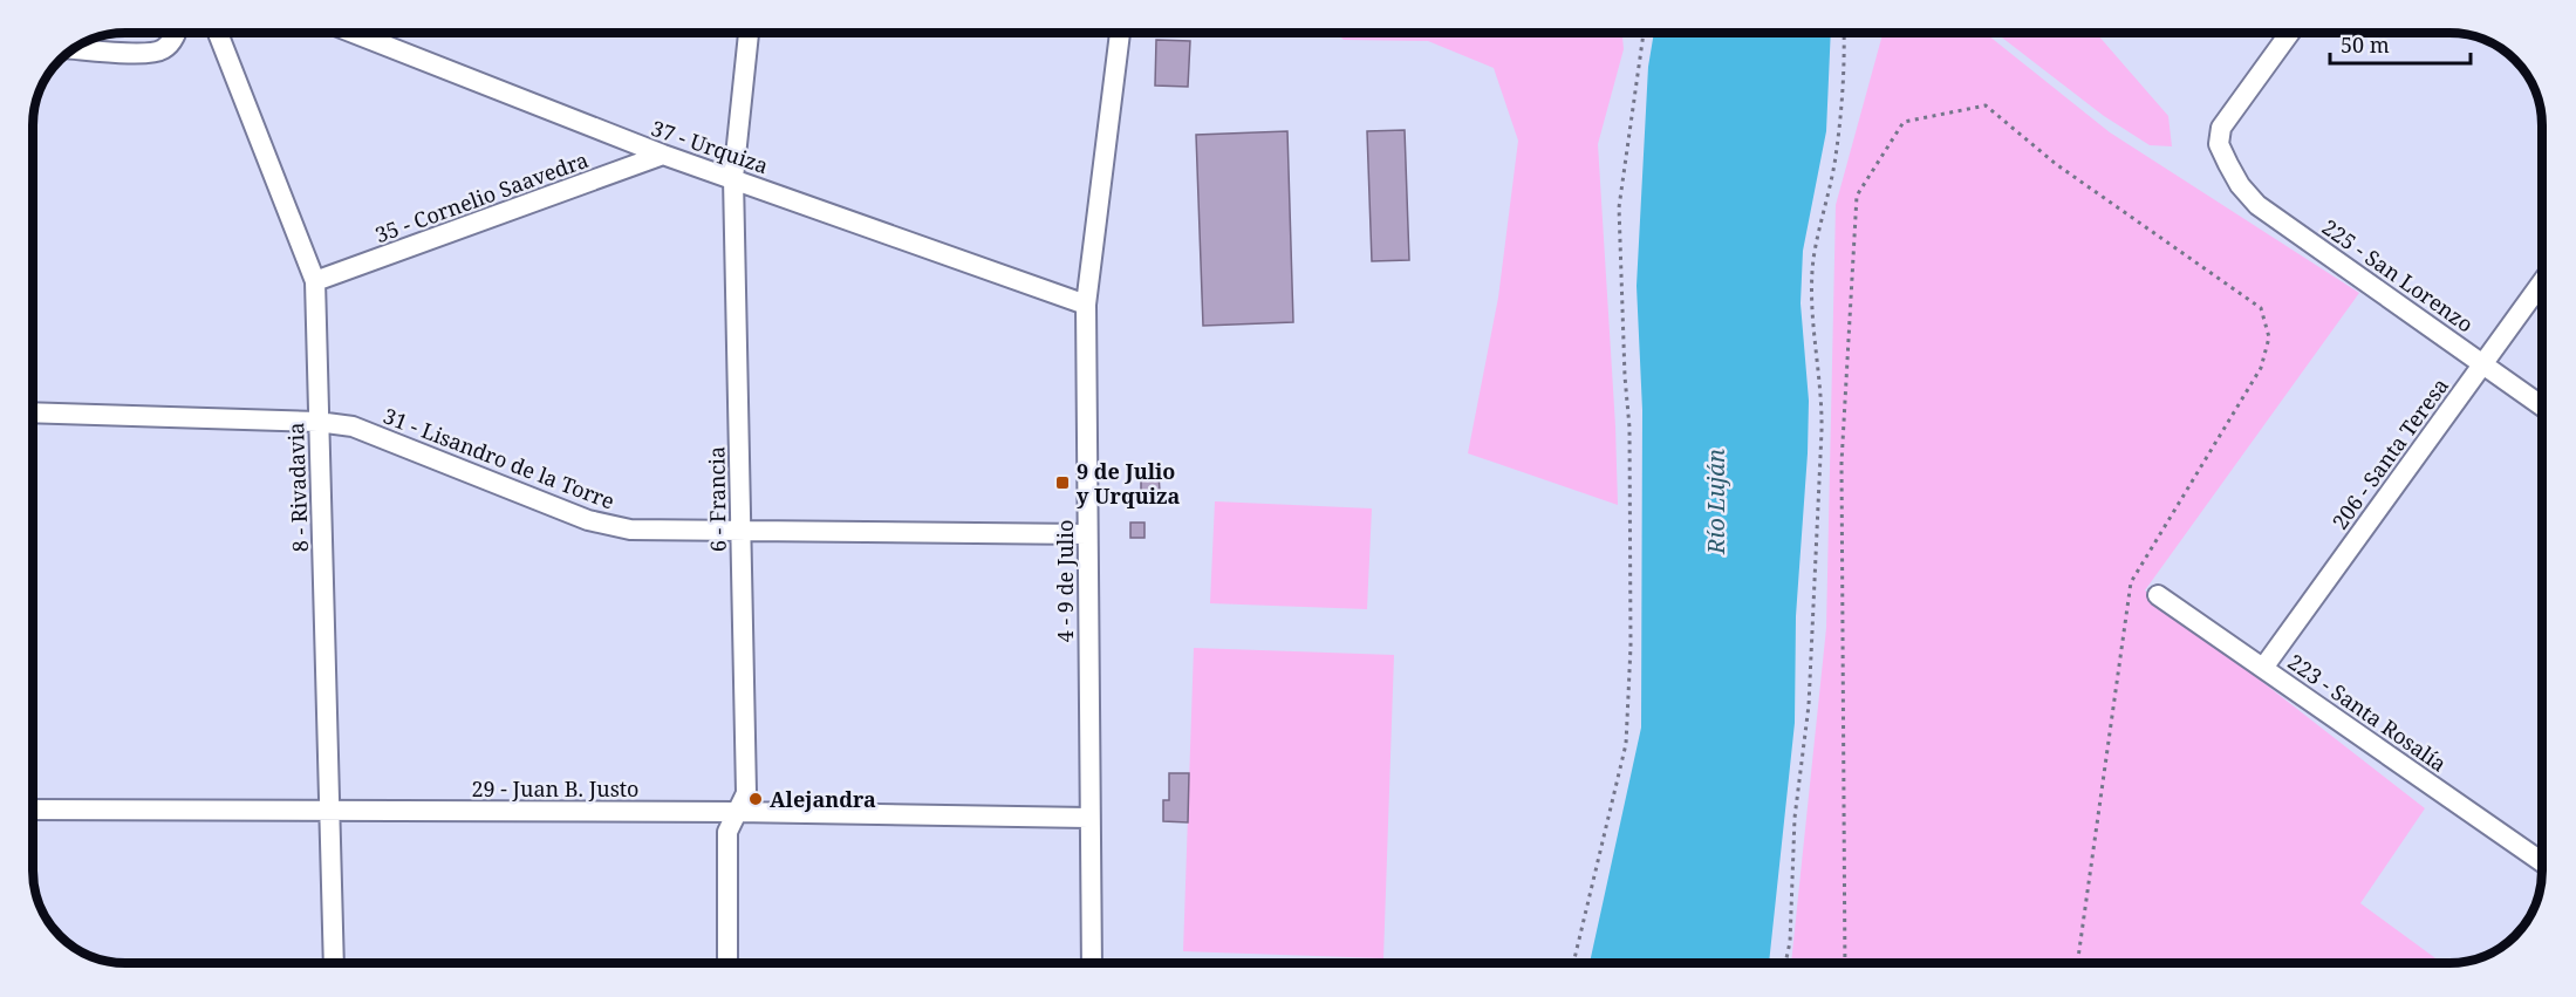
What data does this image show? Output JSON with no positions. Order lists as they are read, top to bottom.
{
  "streets": {
    "street": [
      "37 - Urquiza",
      "35 - Cornelio Saavedra",
      "225 - San Lorenzo",
      "206 - Santa Teresa",
      "31 - Lisandro de la Torre",
      "8 - Rivadavia",
      "6 - Francia",
      "4 - 9 de Julio",
      "223 - Santa Rosalía",
      "29 - Juan B. Justo"
    ]
  },
  "crossings": [
    ["37 - Urquiza", "35 - Cornelio Saavedra"],
    ["37 - Urquiza", "6 - Francia"],
    ["37 - Urquiza", "4 - 9 de Julio"],
    ["35 - Cornelio Saavedra", "8 - Rivadavia"],
    ["225 - San Lorenzo", "206 - Santa Teresa"],
    ["206 - Santa Teresa", "223 - Santa Rosalía"],
    ["31 - Lisandro de la Torre", "8 - Rivadavia"],
    ["31 - Lisandro de la Torre", "6 - Francia"],
    ["31 - Lisandro de la Torre", "4 - 9 de Julio"],
    ["8 - Rivadavia", "29 - Juan B. Justo"],
    ["6 - Francia", "29 - Juan B. Justo"],
    ["4 - 9 de Julio", "29 - Juan B. Justo"]
  ],
  "water": ["Río Luján"],
  "places": {
    "transit": ["9 de Julio y Urquiza"],
    "other": ["Alejandra"]
  },
  "scale_bar": "50 m"
}
